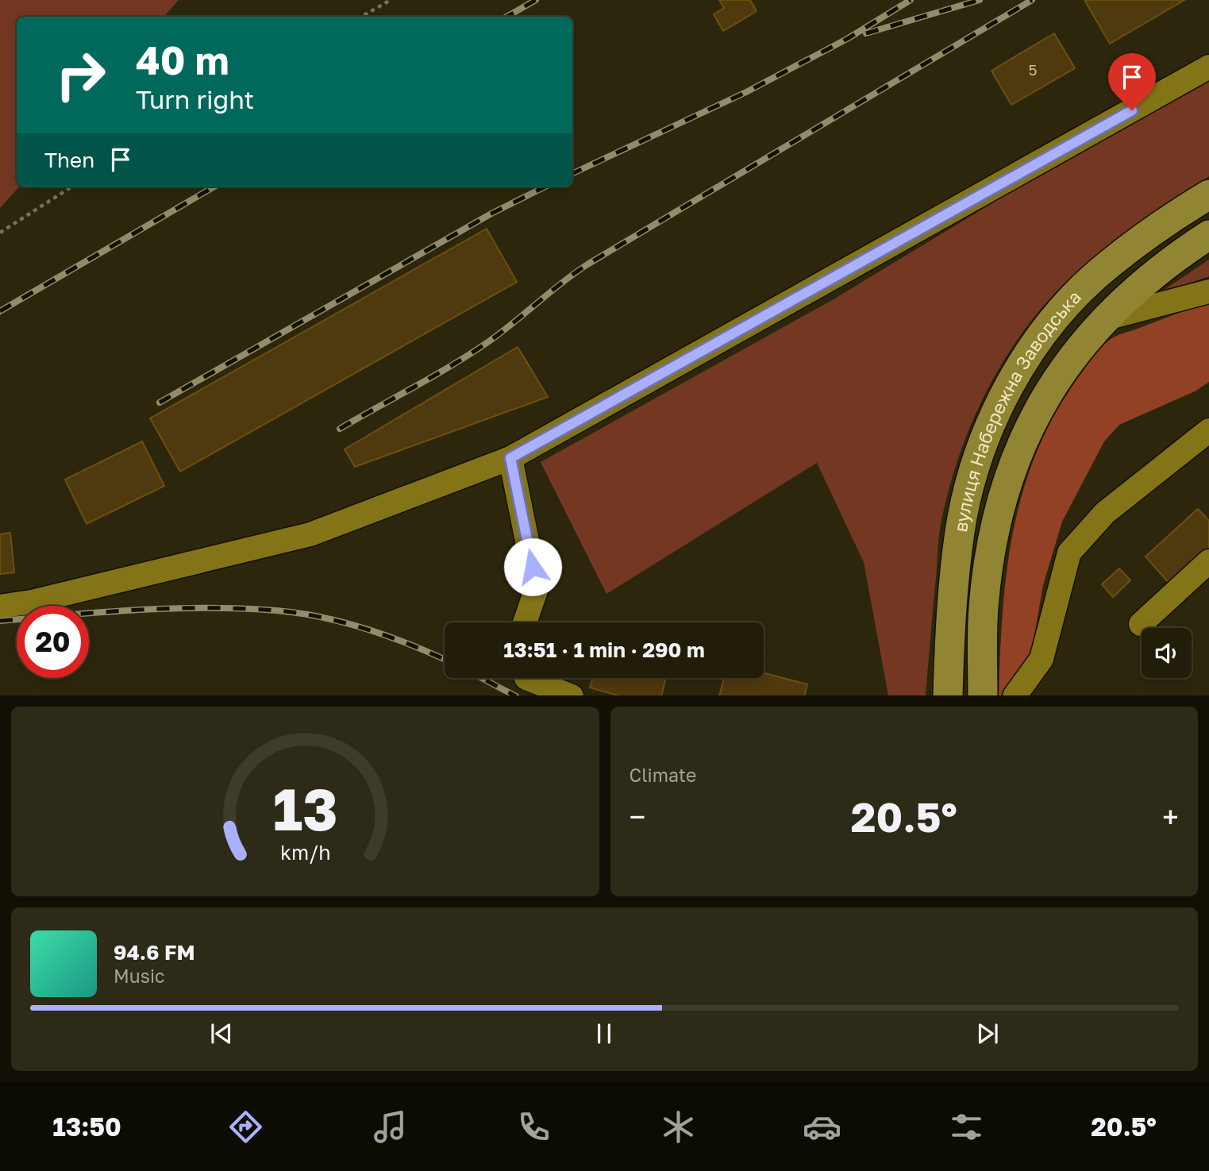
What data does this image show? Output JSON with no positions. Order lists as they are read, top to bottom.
{
  "streets": {
    "main road": ["вулиця Набережна Заводська"]
  },
  "house_numbers": ["5"],
  "page": {
    "turn": ["40 m", "Turn right"],
    "then": "Then",
    "limit": "20",
    "trip": "13:51 · 1 min · 290 m",
    "tile": "Climate",
    "heat": ["−", "20.5°", "+"],
    "song": ["94.6 FM", "Music"],
    "tabs": ["13:50", "20.5°"],
    "gauge": ["13", "km/h"]
  }
}
